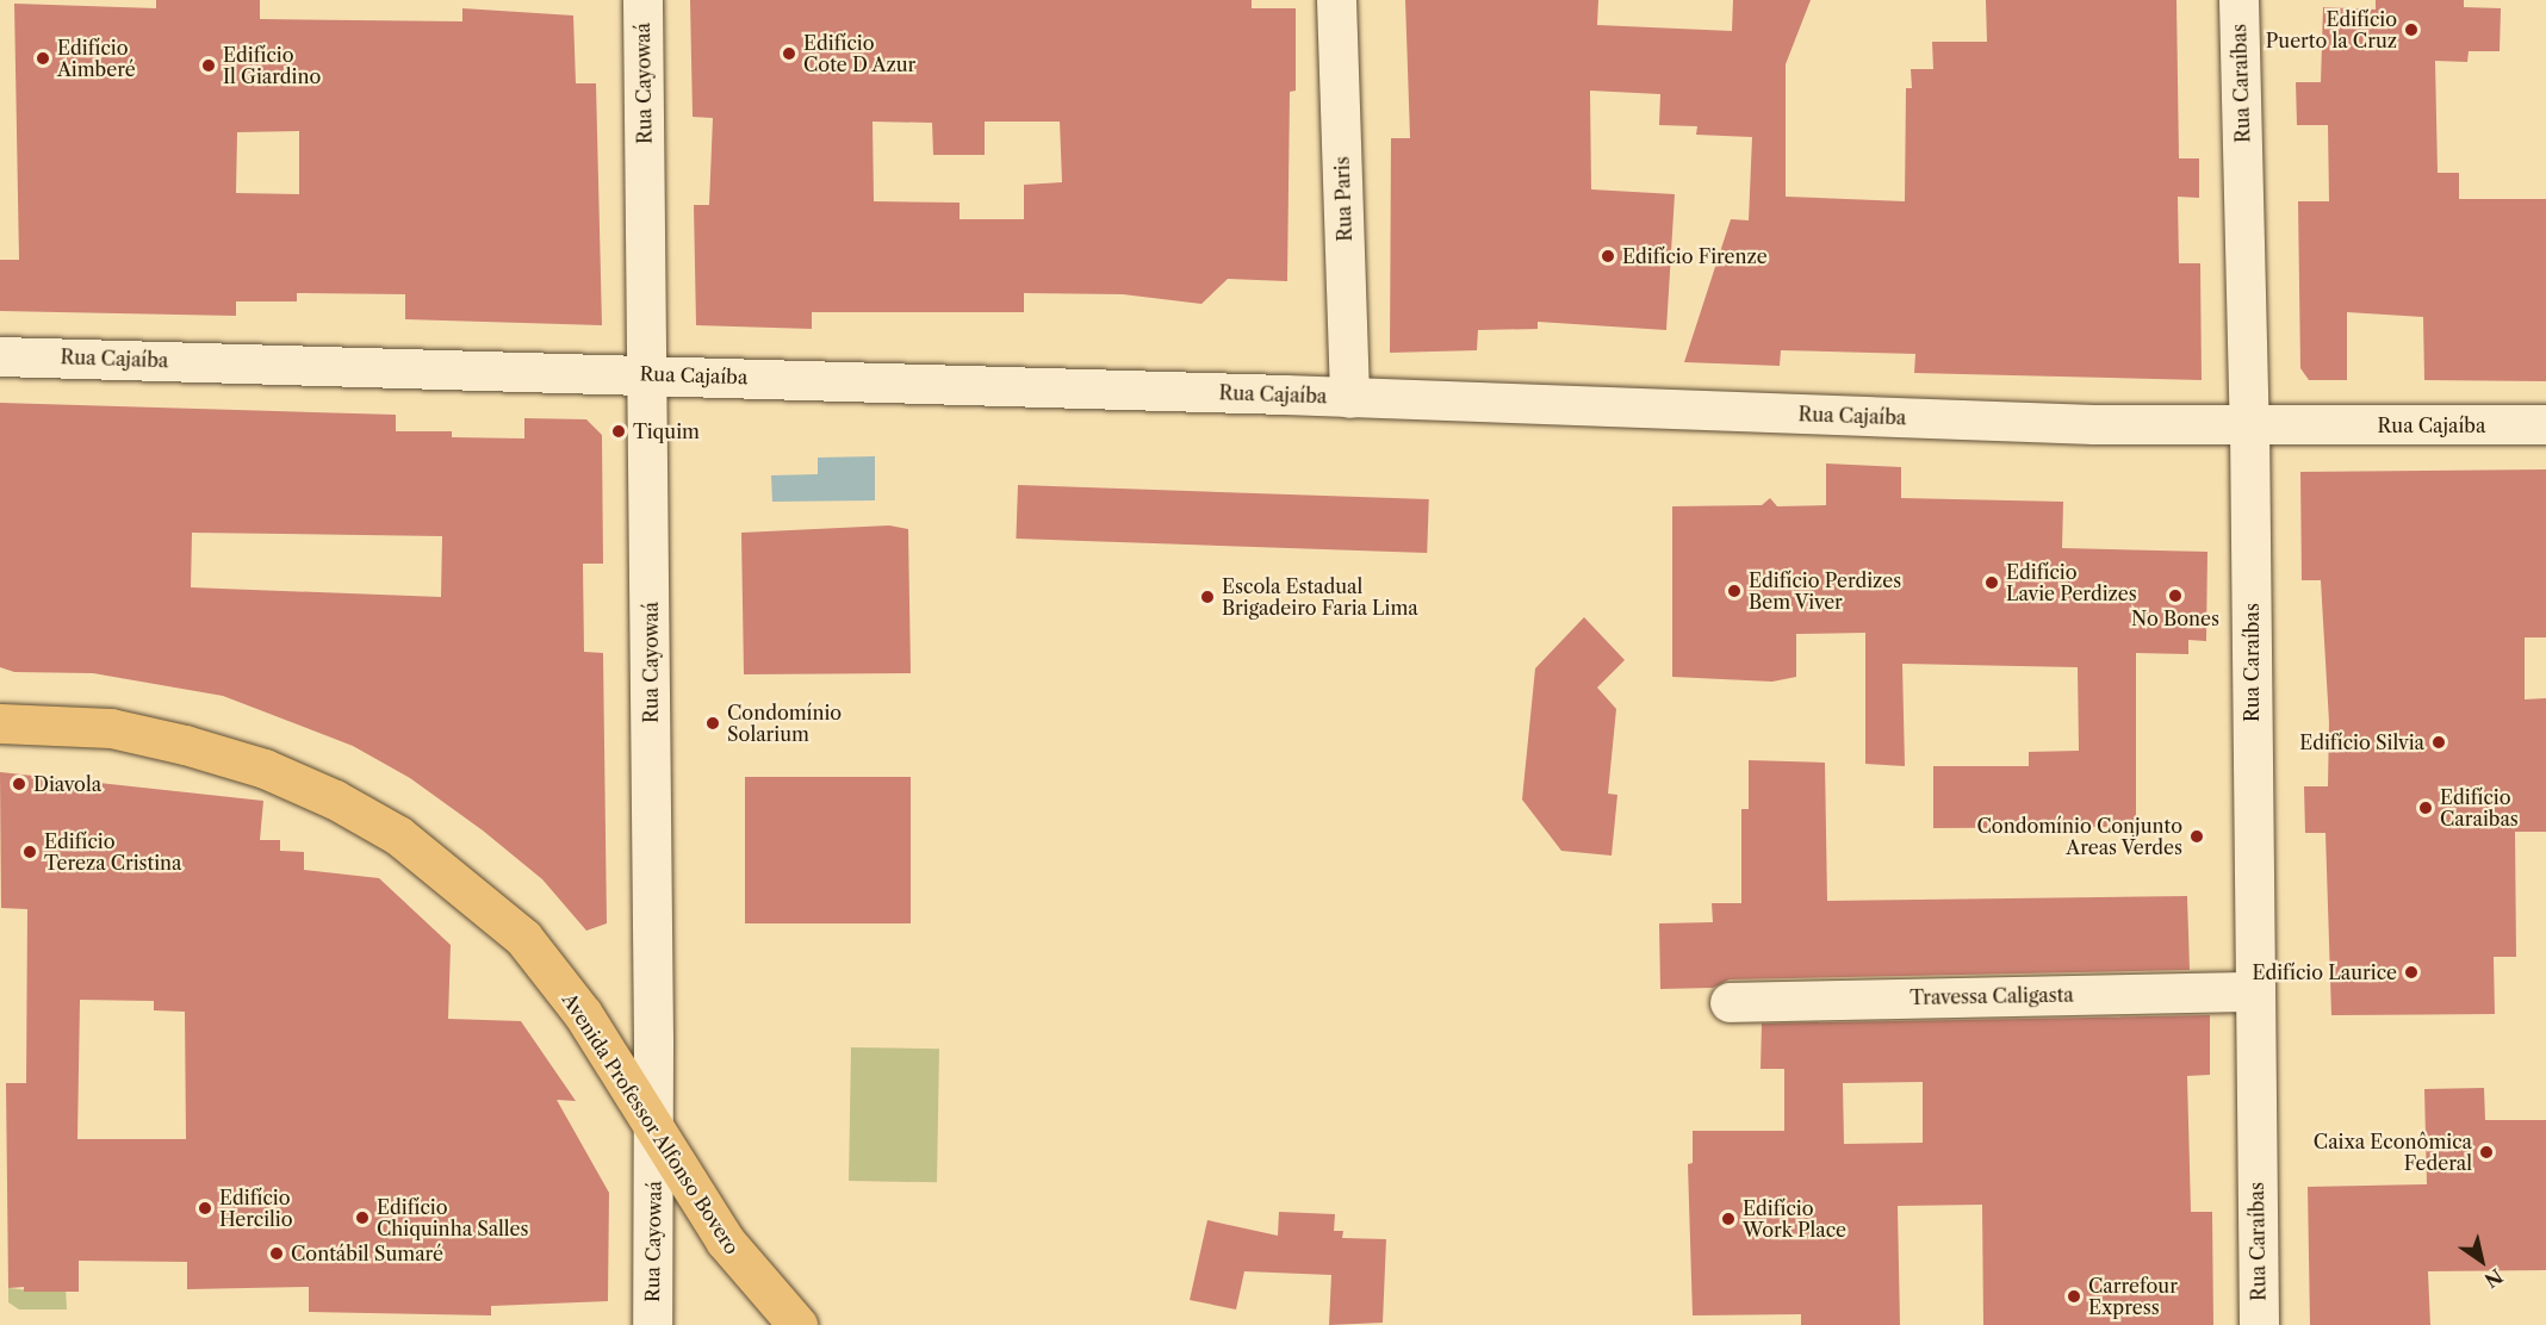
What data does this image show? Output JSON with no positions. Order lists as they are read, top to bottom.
{
  "streets": {
    "main road": ["Avenida Professor Alfonso Bovero"],
    "street": [
      "Rua Cayowaá",
      "Rua Caraíbas",
      "Rua Paris",
      "Rua Cajaíba",
      "Travessa Caligasta"
    ]
  },
  "crossings": [
    ["Rua Cayowaá", "Rua Cajaíba"],
    ["Rua Cayowaá", "Avenida Professor Alfonso Bovero"],
    ["Rua Caraíbas", "Rua Cajaíba"],
    ["Rua Caraíbas", "Travessa Caligasta"],
    ["Rua Paris", "Rua Cajaíba"]
  ],
  "places": [
    "Edifício Puerto la Cruz",
    "Edifício Cote D Azur",
    "Edifício Aimberé",
    "Edifício Il Giardino",
    "Edifício Firenze",
    "Tiquim",
    "Edifício Lavie Perdizes",
    "Edifício Perdizes Bem Viver",
    "No Bones",
    "Escola Estadual Brigadeiro Faria Lima",
    "Condomínio Solarium",
    "Edifício Silvia",
    "Diavola",
    "Edifício Caraibas",
    "Condomínio Conjunto Areas Verdes",
    "Edifício Tereza Cristina",
    "Edifício Laurice",
    "Caixa Econômica Federal",
    "Edifício Hercilio",
    "Edifício Chiquinha Salles",
    "Edifício Work Place",
    "Contábil Sumaré",
    "Carrefour Express"
  ],
  "north": "bottom right"
}
